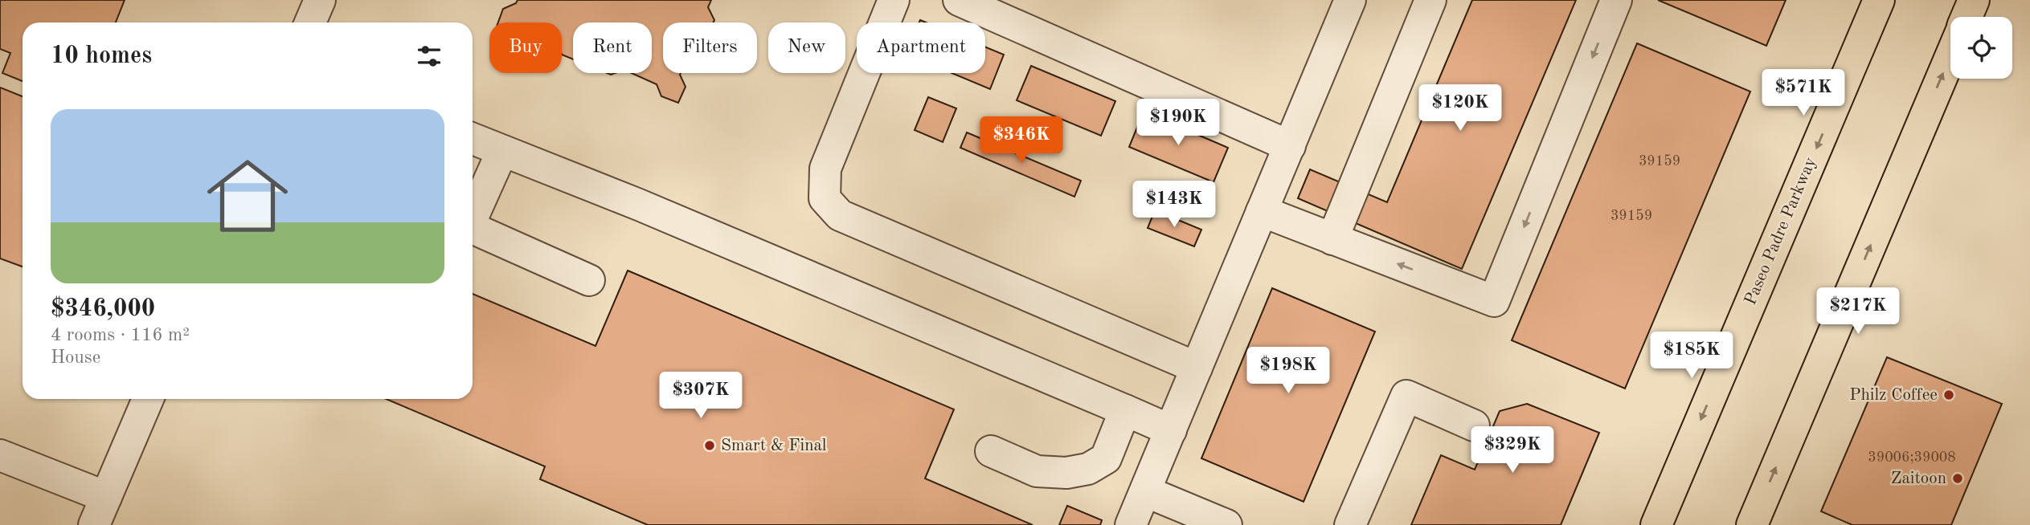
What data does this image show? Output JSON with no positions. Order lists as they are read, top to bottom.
{
  "streets": {
    "main road": ["Paseo Padre Parkway"]
  },
  "places": ["Philz Coffee", "Smart & Final", "Zaitoon"],
  "house_numbers": ["39159", "39159", "39006;39008"],
  "page": {
    "chip": [
      "Buy",
      "Rent",
      "Filters",
      "New",
      "Apartment"
    ],
    "heading": "10 homes",
    "price": [
      "$571K",
      "$120K",
      "$190K",
      "$346K",
      "$143K",
      "$217K",
      "$185K",
      "$198K",
      "$307K",
      "$329K"
    ],
    "list": [
      {
        "name": "$346,000",
        "note": "4 rooms · 116 m² · House"
      }
    ]
  }
}
